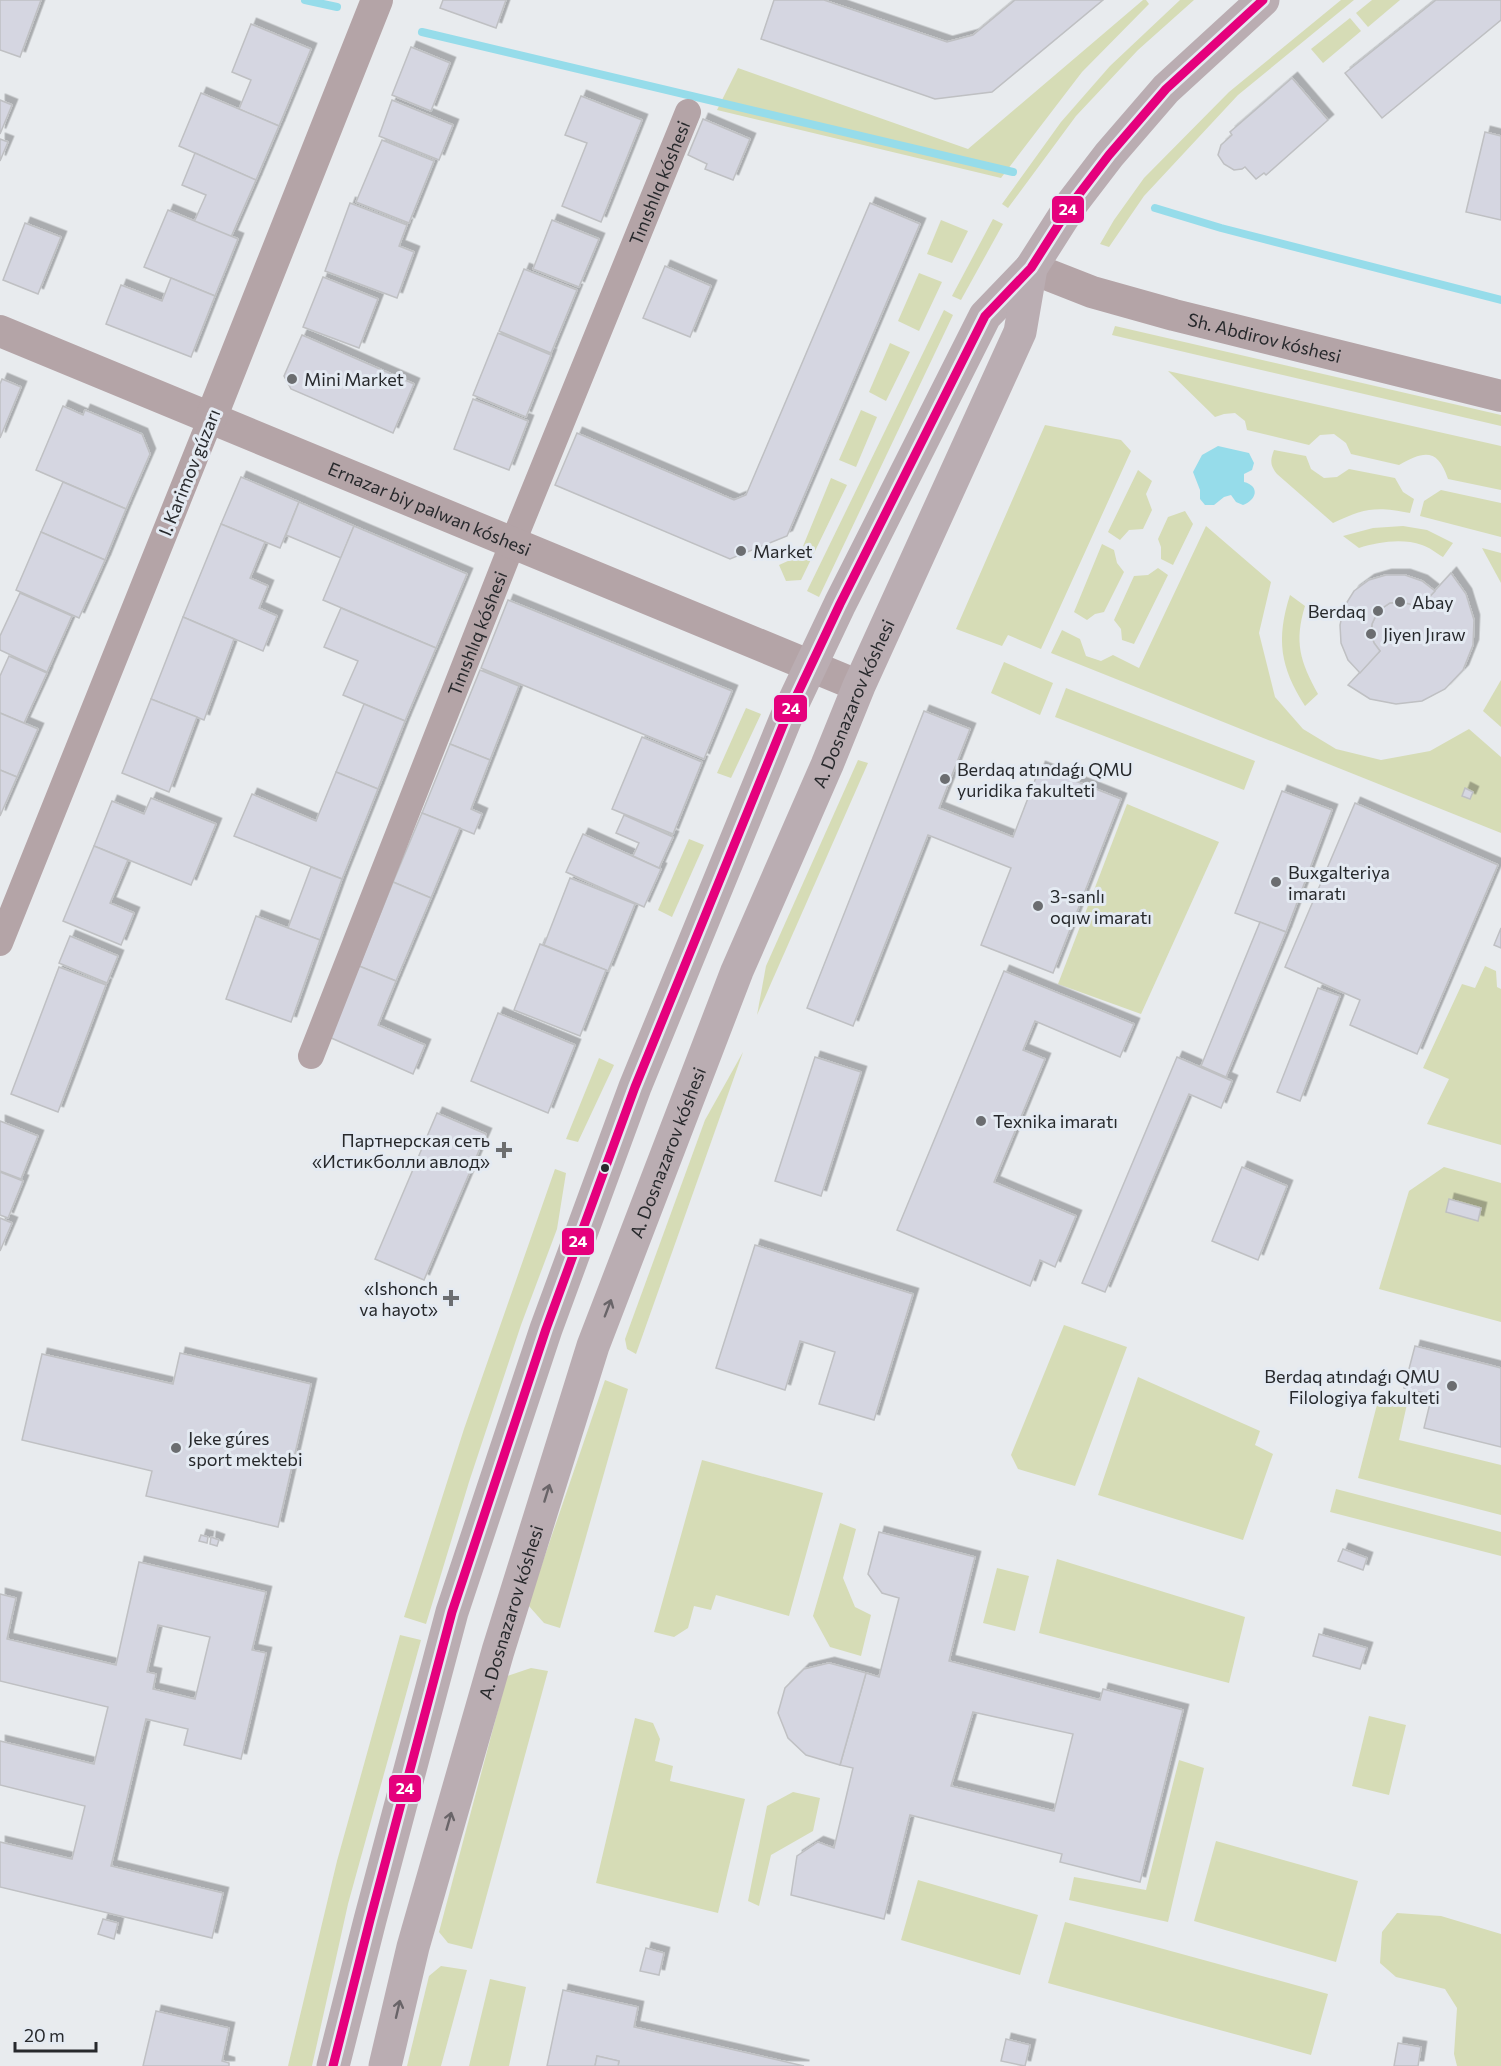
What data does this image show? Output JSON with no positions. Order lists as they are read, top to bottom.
{
  "streets": {
    "main road": ["A. Dosnazarov kóshesi"],
    "street": [
      "Tınıshlıq kóshesi",
      "Sh. Abdirov kóshesi",
      "I. Karimov gúzarı",
      "Ernazar biy palwan kóshesi"
    ]
  },
  "crossings": [
    ["Tınıshlıq kóshesi", "Ernazar biy palwan kóshesi"],
    ["Sh. Abdirov kóshesi", "A. Dosnazarov kóshesi"],
    ["I. Karimov gúzarı", "Ernazar biy palwan kóshesi"],
    ["Ernazar biy palwan kóshesi", "A. Dosnazarov kóshesi"]
  ],
  "places": {
    "other": [
      "Mini Market",
      "Market",
      "Abay",
      "Berdaq",
      "Jiyen Jıraw",
      "Berdaq atındaǵı QMU yuridika fakulteti",
      "Buxgalteriya imaratı",
      "3-sanlı oqıw imaratı",
      "Texnika imaratı",
      "Berdaq atındaǵı QMU Filologiya fakulteti",
      "Jeke gúres sport mektebi"
    ],
    "health": ["Партнерская сеть «Истикболли авлод»", "«Ishonch va hayot»"]
  },
  "lines": ["transit line 24"],
  "scale_bar": "20 m"
}
